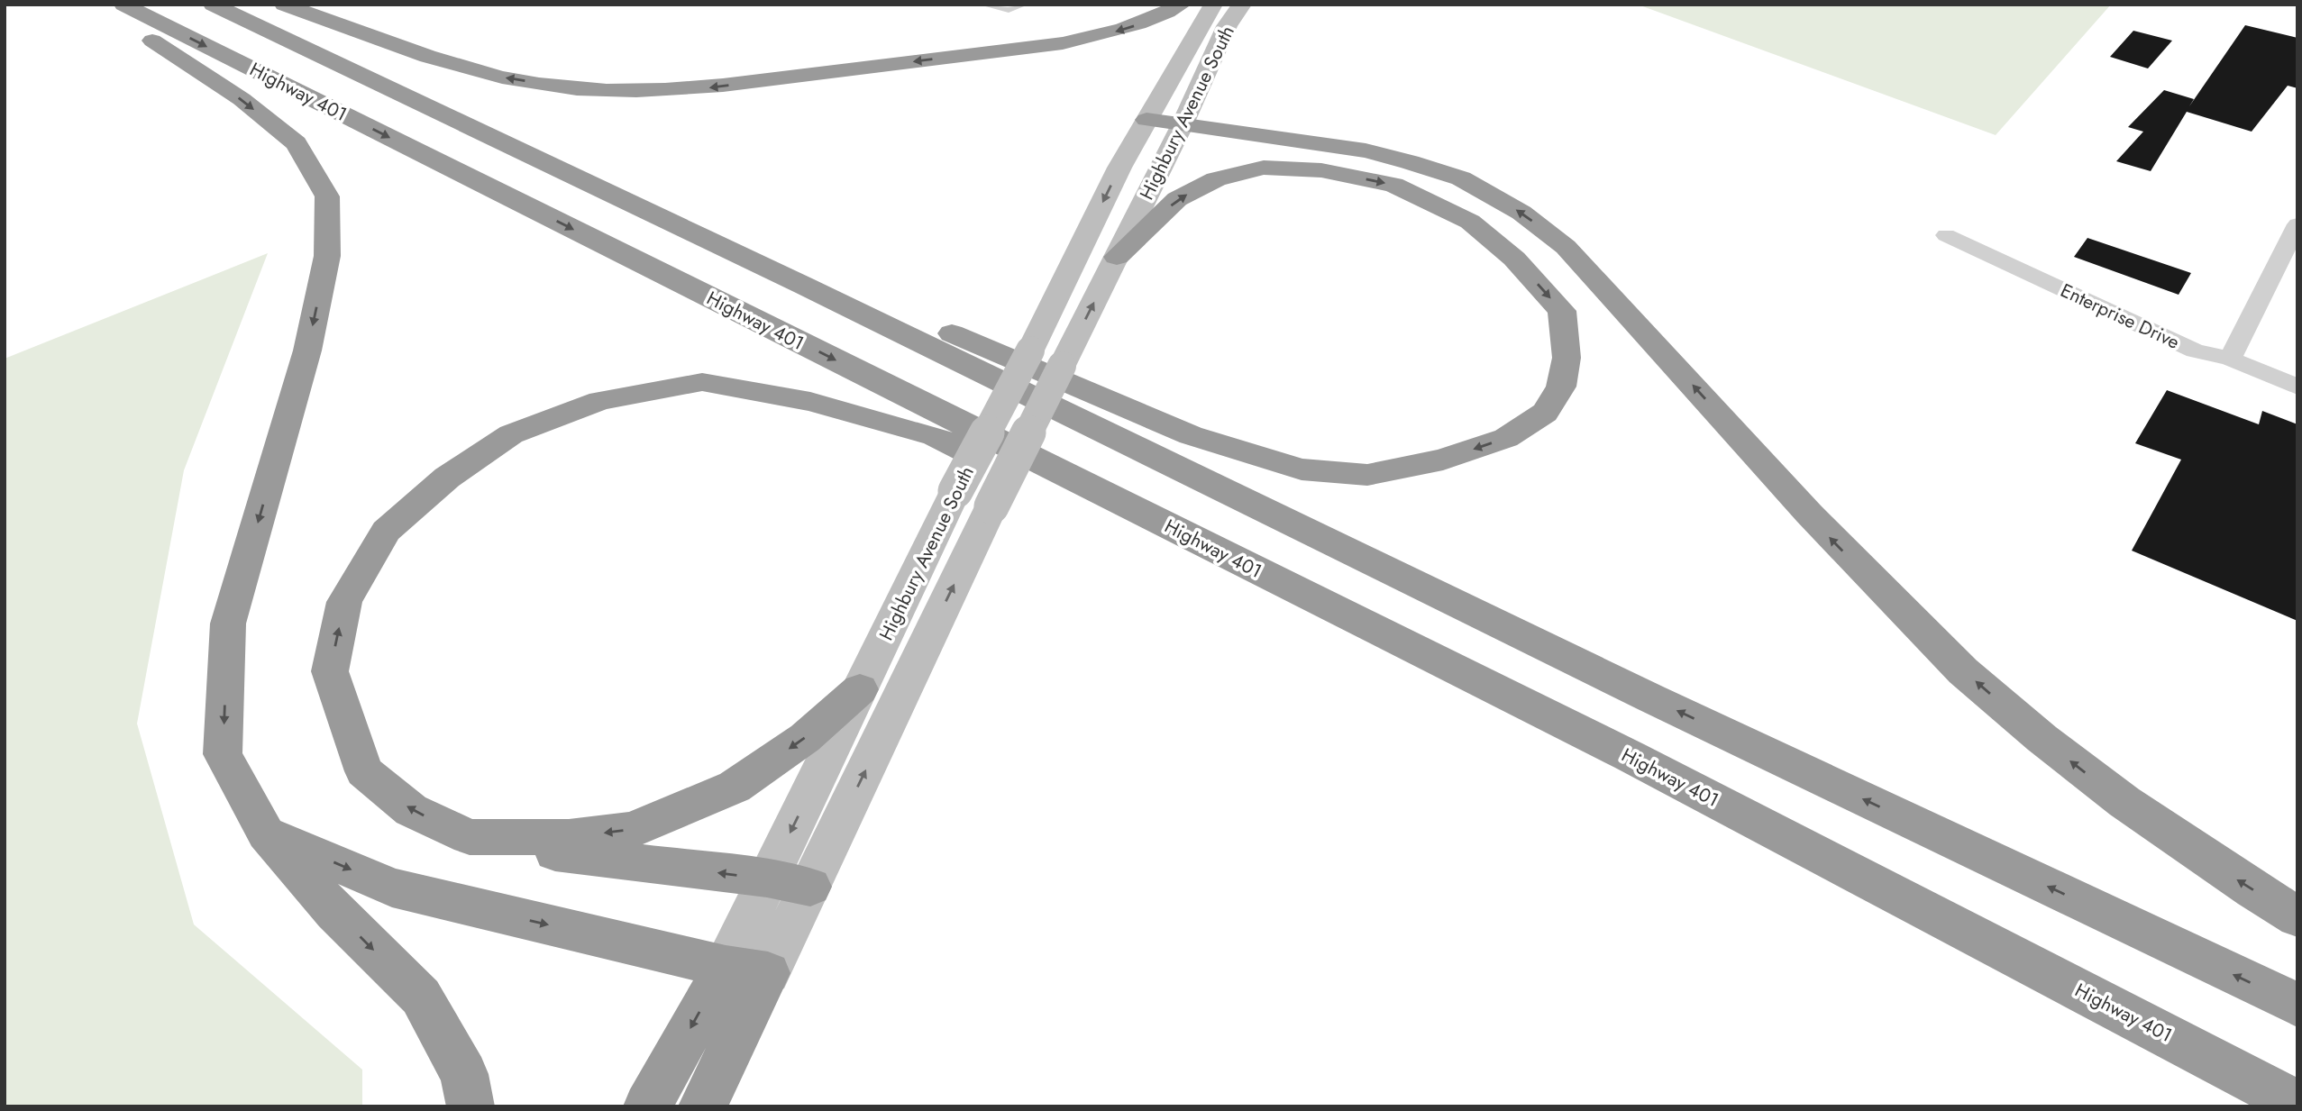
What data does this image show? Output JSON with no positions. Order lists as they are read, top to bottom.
{
  "streets": {
    "highway": ["Highway 401", "Highbury Avenue South"],
    "street": ["Enterprise Drive"]
  }
}
